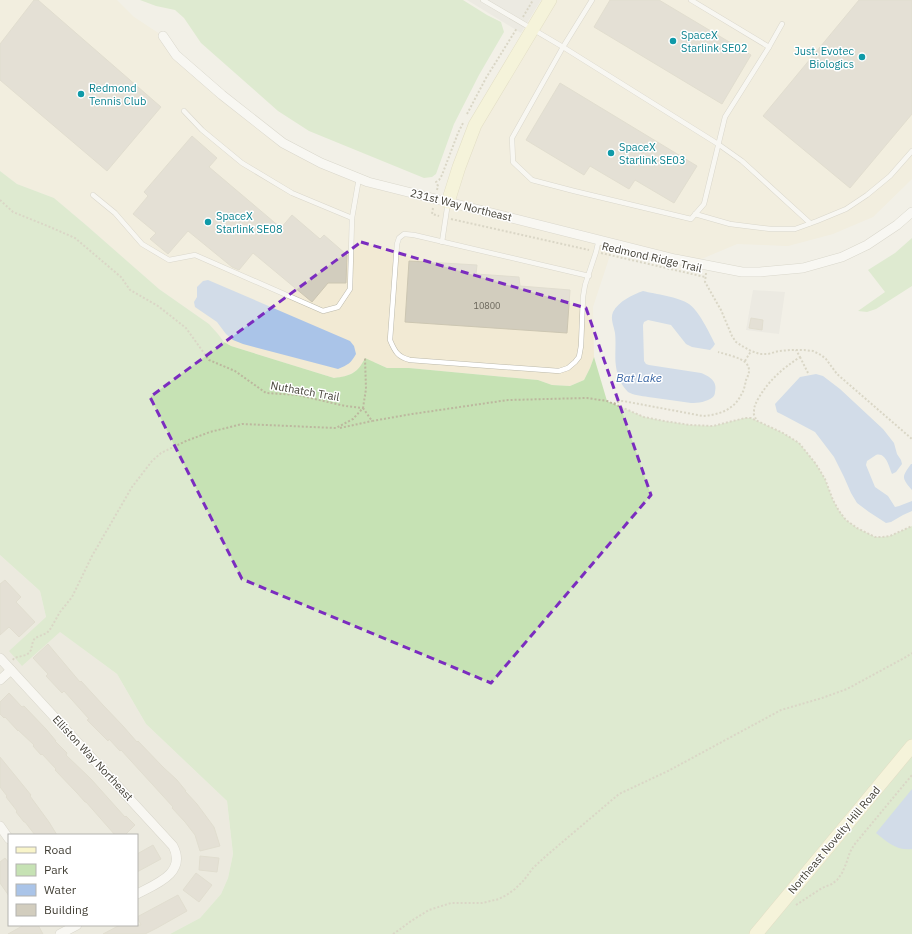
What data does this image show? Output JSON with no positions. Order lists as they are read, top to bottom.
{
  "streets": {
    "main road": ["Northeast Novelty Hill Road"],
    "street": ["231st Way Northeast", "Elliston Way Northeast"],
    "path": ["Redmond Ridge Trail", "Nuthatch Trail"]
  },
  "water": ["Bat Lake"],
  "places": [
    "SpaceX Starlink SE02",
    "Just. Evotec Biologics",
    "Redmond Tennis Club",
    "SpaceX Starlink SE03",
    "SpaceX Starlink SE08"
  ],
  "house_numbers": ["10800"],
  "legend": [
    "Road",
    "Park",
    "Water",
    "Building"
  ]
}
